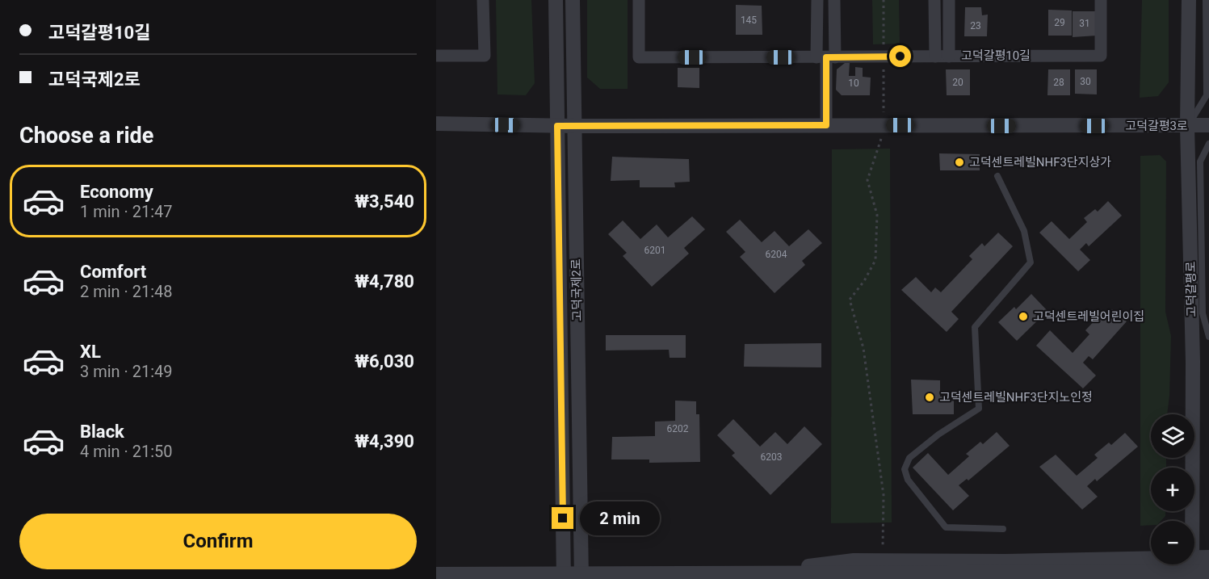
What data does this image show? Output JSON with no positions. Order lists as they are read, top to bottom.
{
  "streets": {
    "street": [
      "고덕갈평10길",
      "고덕갈평3로",
      "고덕갈평로",
      "고덕국제2로"
    ]
  },
  "crossings": [
    ["고덕갈평3로", "고덕갈평로"],
    ["고덕갈평3로", "고덕국제2로"]
  ],
  "places": ["고덕센트레빌NHF3단지상가", "고덕센트레빌어린이집", "고덕센트레빌NHF3단지노인정"],
  "house_numbers": [
    "145",
    "29",
    "31",
    "23",
    "30",
    "20",
    "28",
    "10",
    "6201",
    "6204",
    "6202",
    "6203"
  ],
  "page": {
    "banner": ["고덕갈평10길", "고덕국제2로"],
    "heading": "Choose a ride",
    "list": [
      {
        "name": "Economy",
        "note": "1 min · 21:47",
        "value": "₩3,540"
      },
      {
        "name": "Comfort",
        "note": "2 min · 21:48",
        "value": "₩4,780"
      },
      {
        "name": "XL",
        "note": "3 min · 21:49",
        "value": "₩6,030"
      },
      {
        "name": "Black",
        "note": "4 min · 21:50",
        "value": "₩4,390"
      }
    ],
    "map_buttons": ["+", "−"],
    "bubble": "2 min",
    "buttons": "Confirm"
  }
}
